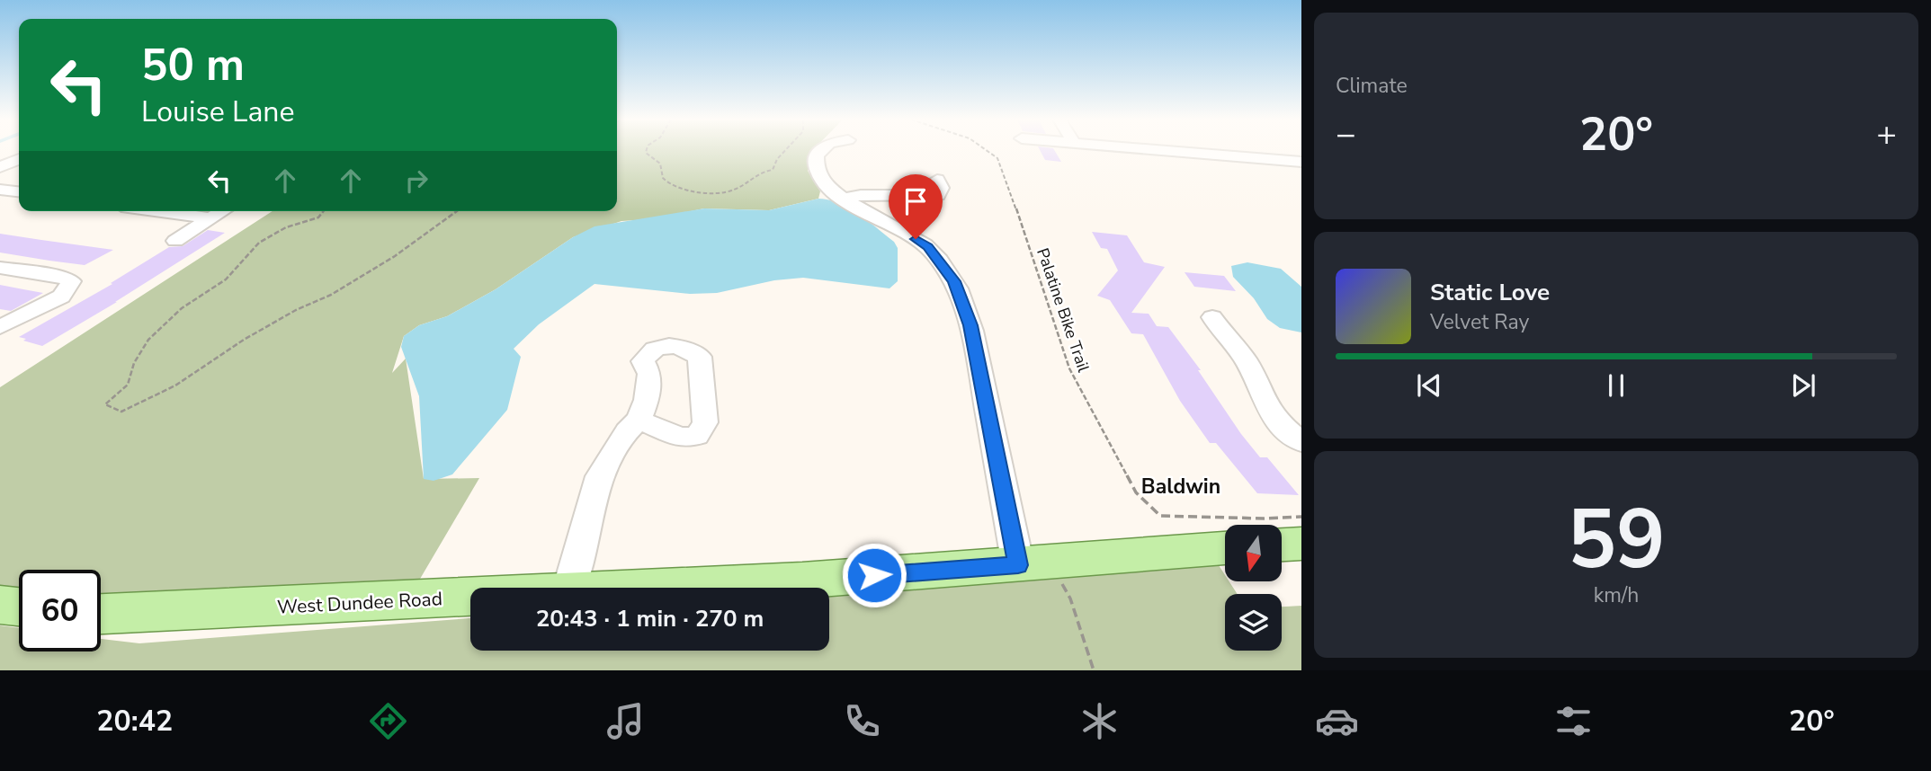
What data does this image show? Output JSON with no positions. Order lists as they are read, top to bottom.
{
  "streets": {
    "main road": ["West Dundee Road"],
    "path": ["Palatine Bike Trail"]
  },
  "districts": ["Baldwin"],
  "north": "bottom",
  "page": {
    "tile": [
      "Climate",
      ["59", "km/h"]
    ],
    "turn": ["50 m", "Louise Lane"],
    "heat": ["−", "20°", "+"],
    "song": ["Static Love", "Velvet Ray"],
    "limit": "60",
    "trip": "20:43 · 1 min · 270 m",
    "tabs": ["20:42", "20°"]
  }
}
